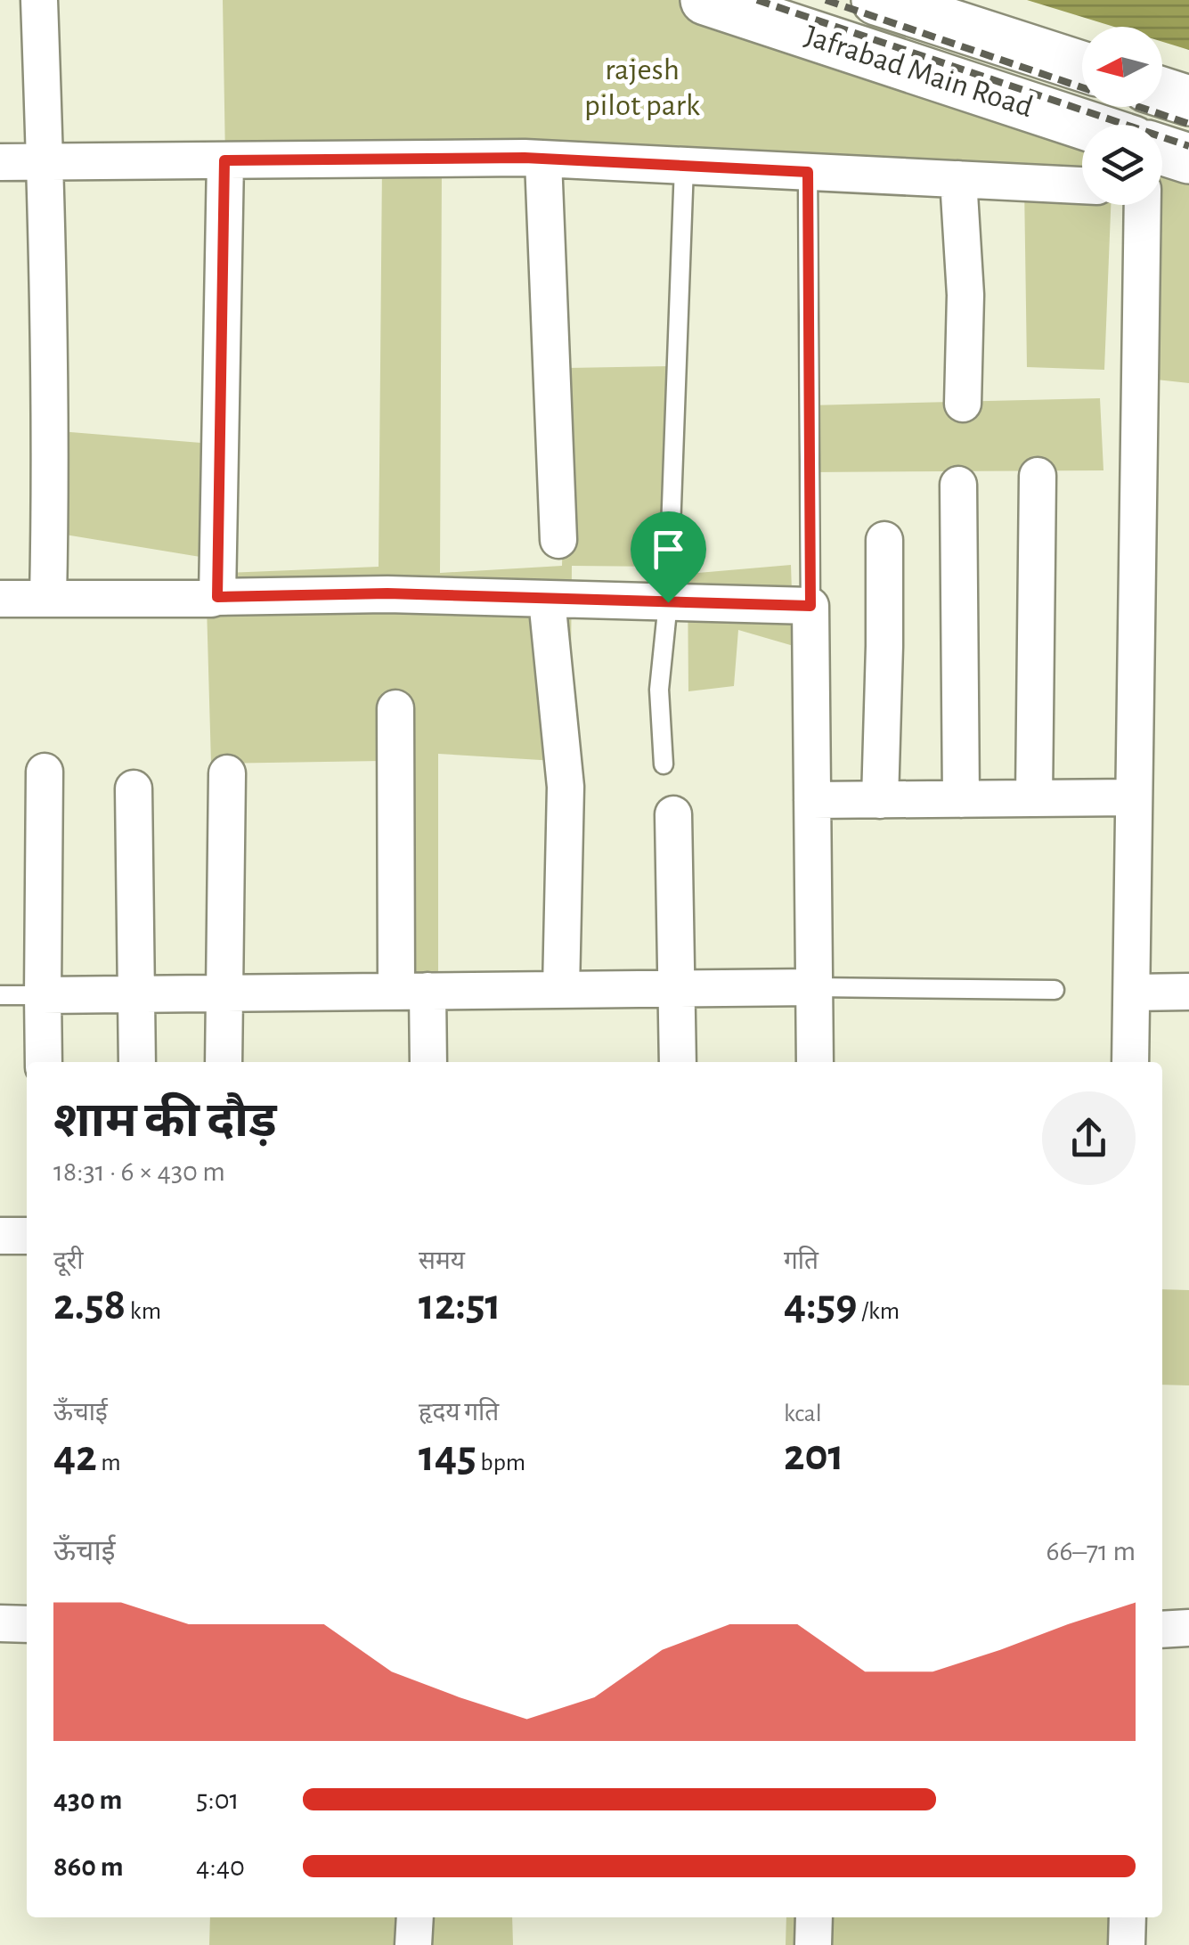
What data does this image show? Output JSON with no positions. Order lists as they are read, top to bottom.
{
  "streets": {
    "main road": ["Jafrabad Main Road"]
  },
  "parks": ["rajesh pilot park"],
  "north": "left",
  "page": {
    "heading": ["शाम की दौड़", "18:31 · 6 × 430 m"],
    "stats": [
      ["दूरी", "2.58 km"],
      ["समय", "12:51"],
      ["गति", "4:59 /km"],
      ["ऊँचाई", "42 m"],
      ["हृदय गति", "145 bpm"],
      ["kcal", "201"]
    ],
    "chart": ["ऊँचाई", "66–71 m"],
    "list": [
      {
        "name": "430 m",
        "note": "5:01"
      },
      {
        "name": "860 m",
        "note": "4:40"
      }
    ]
  }
}
